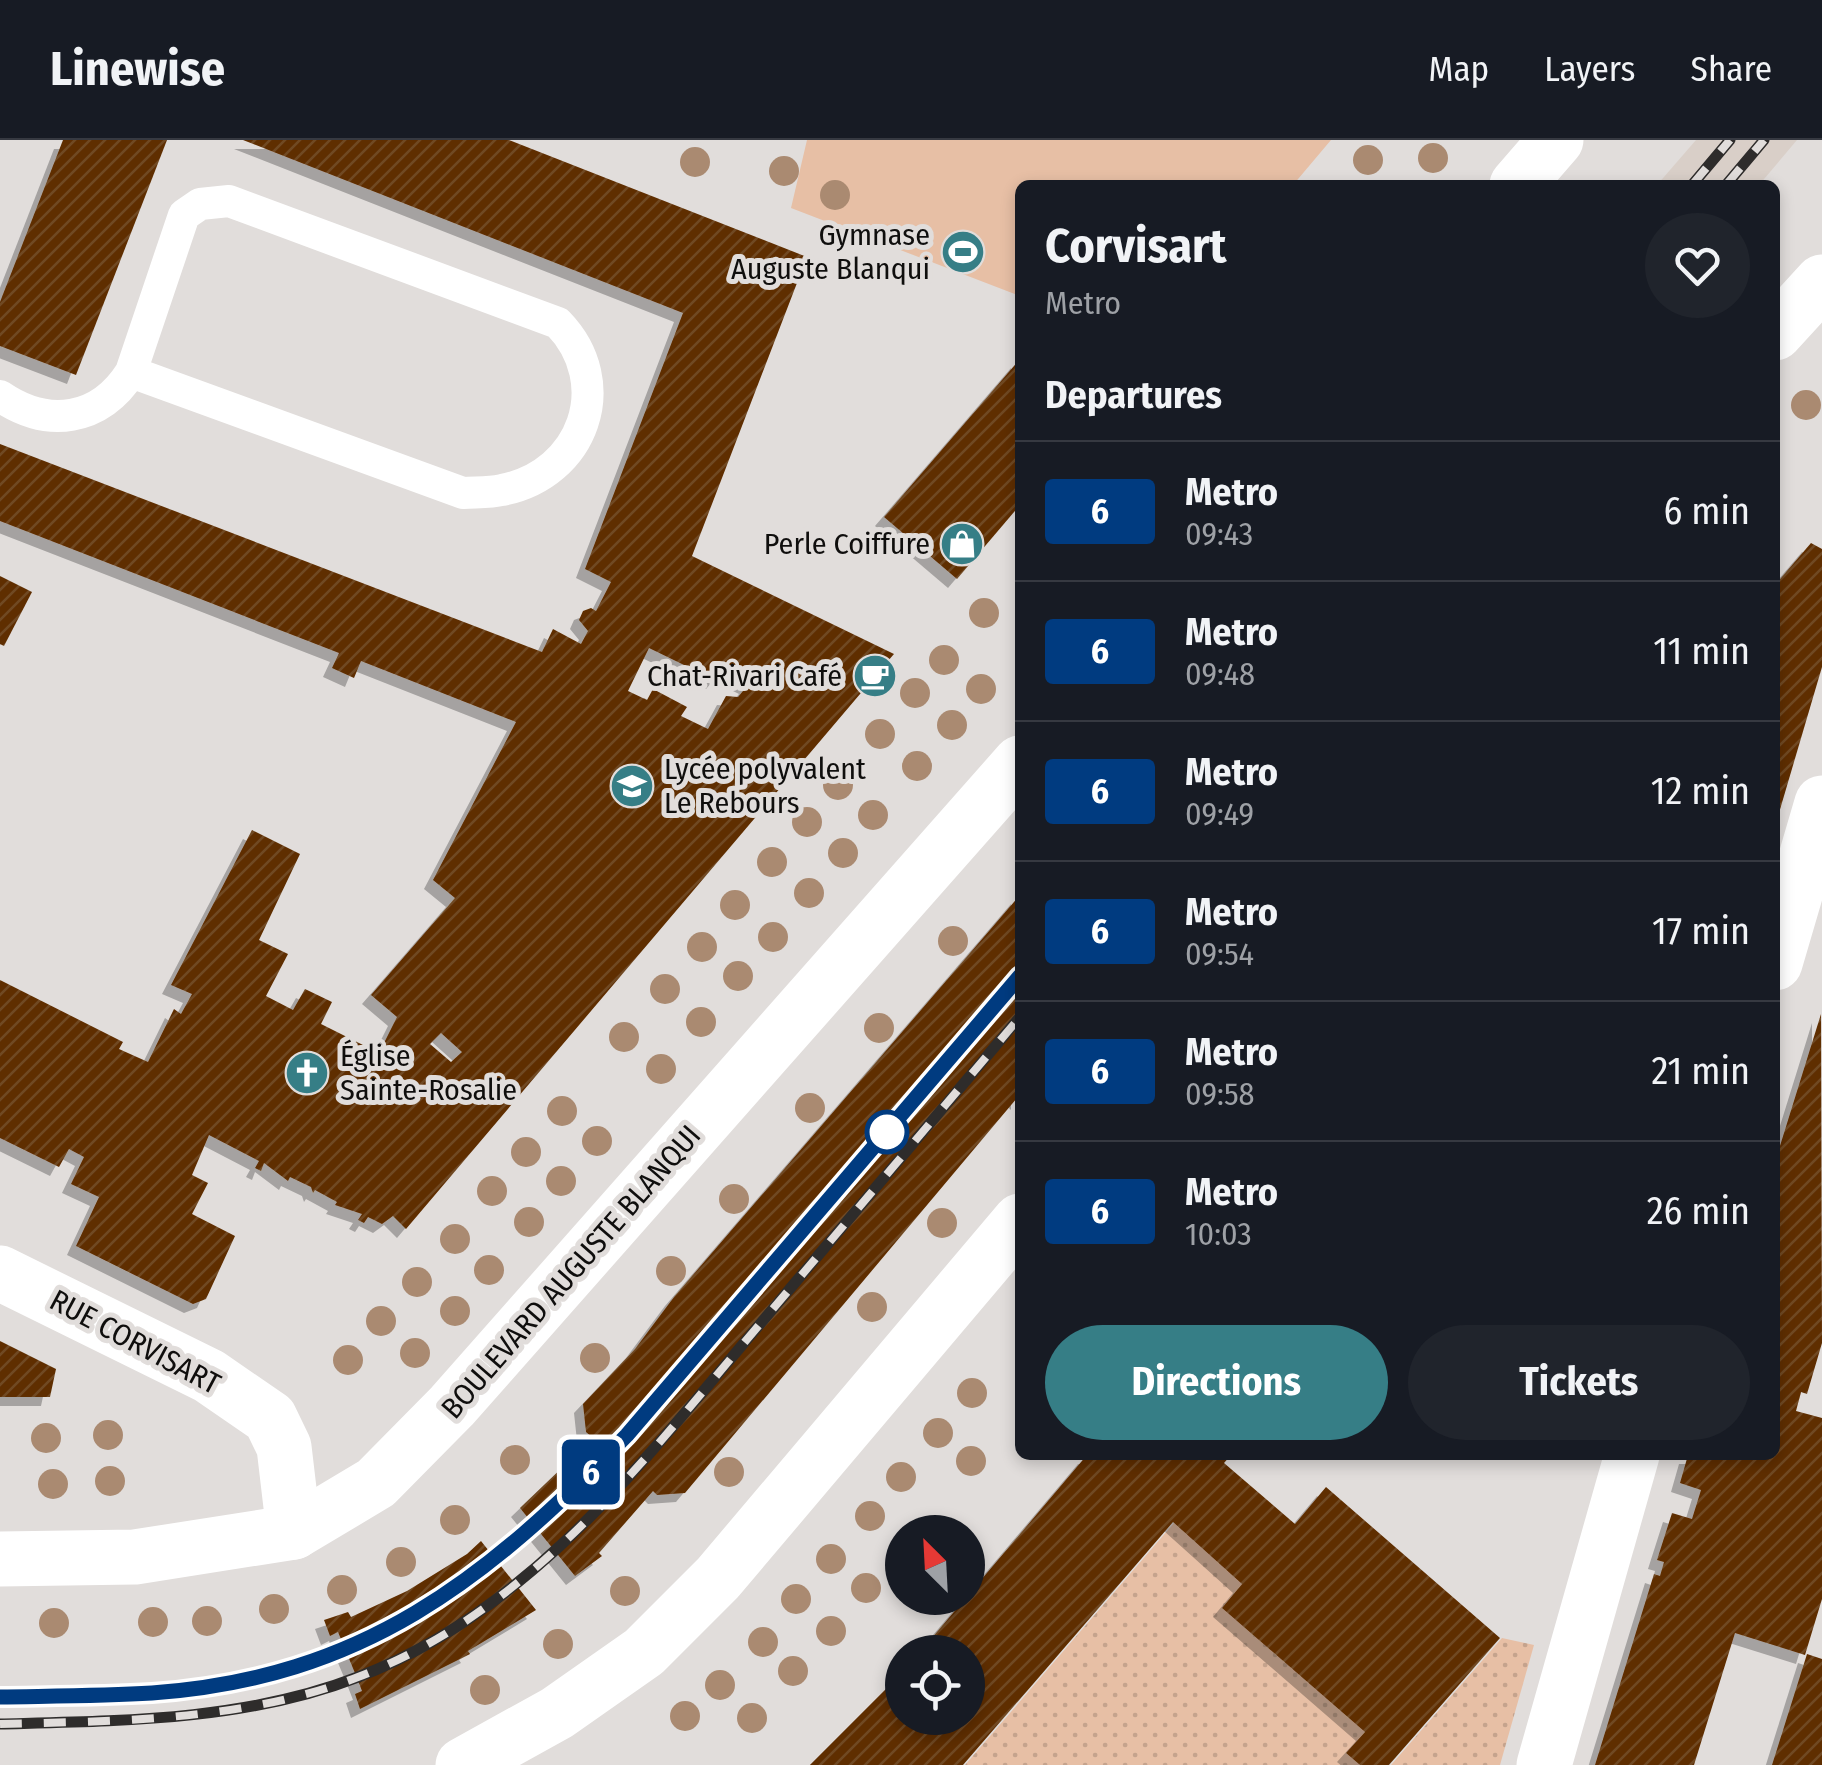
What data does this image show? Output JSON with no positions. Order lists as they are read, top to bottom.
{
  "streets": {
    "main road": ["BOULEVARD AUGUSTE BLANQUI", "RUE CORVISART"]
  },
  "crossings": [
    ["BOULEVARD AUGUSTE BLANQUI", "RUE CORVISART"]
  ],
  "places": {
    "sports": ["Gymnase Auguste Blanqui"],
    "shop": ["Perle Coiffure"],
    "cafe": ["Chat-Rivari Café"],
    "school or university": ["Lycée polyvalent Le Rebours"],
    "church": ["Église Sainte-Rosalie"]
  },
  "lines": ["metro line 6"],
  "north": "top left",
  "page": {
    "header": "Linewise",
    "nav": ["Map", "Layers", "Share"],
    "on_map": "6",
    "heading": [
      ["Corvisart", "Metro"],
      "Departures"
    ],
    "list": [
      {
        "mark": "6",
        "name": "Metro",
        "note": "09:43",
        "value": "6 min"
      },
      {
        "mark": "6",
        "name": "Metro",
        "note": "09:48",
        "value": "11 min"
      },
      {
        "mark": "6",
        "name": "Metro",
        "note": "09:49",
        "value": "12 min"
      },
      {
        "mark": "6",
        "name": "Metro",
        "note": "09:54",
        "value": "17 min"
      },
      {
        "mark": "6",
        "name": "Metro",
        "note": "09:58",
        "value": "21 min"
      },
      {
        "mark": "6",
        "name": "Metro",
        "note": "10:03",
        "value": "26 min"
      }
    ],
    "buttons": ["Directions", "Tickets"]
  }
}
